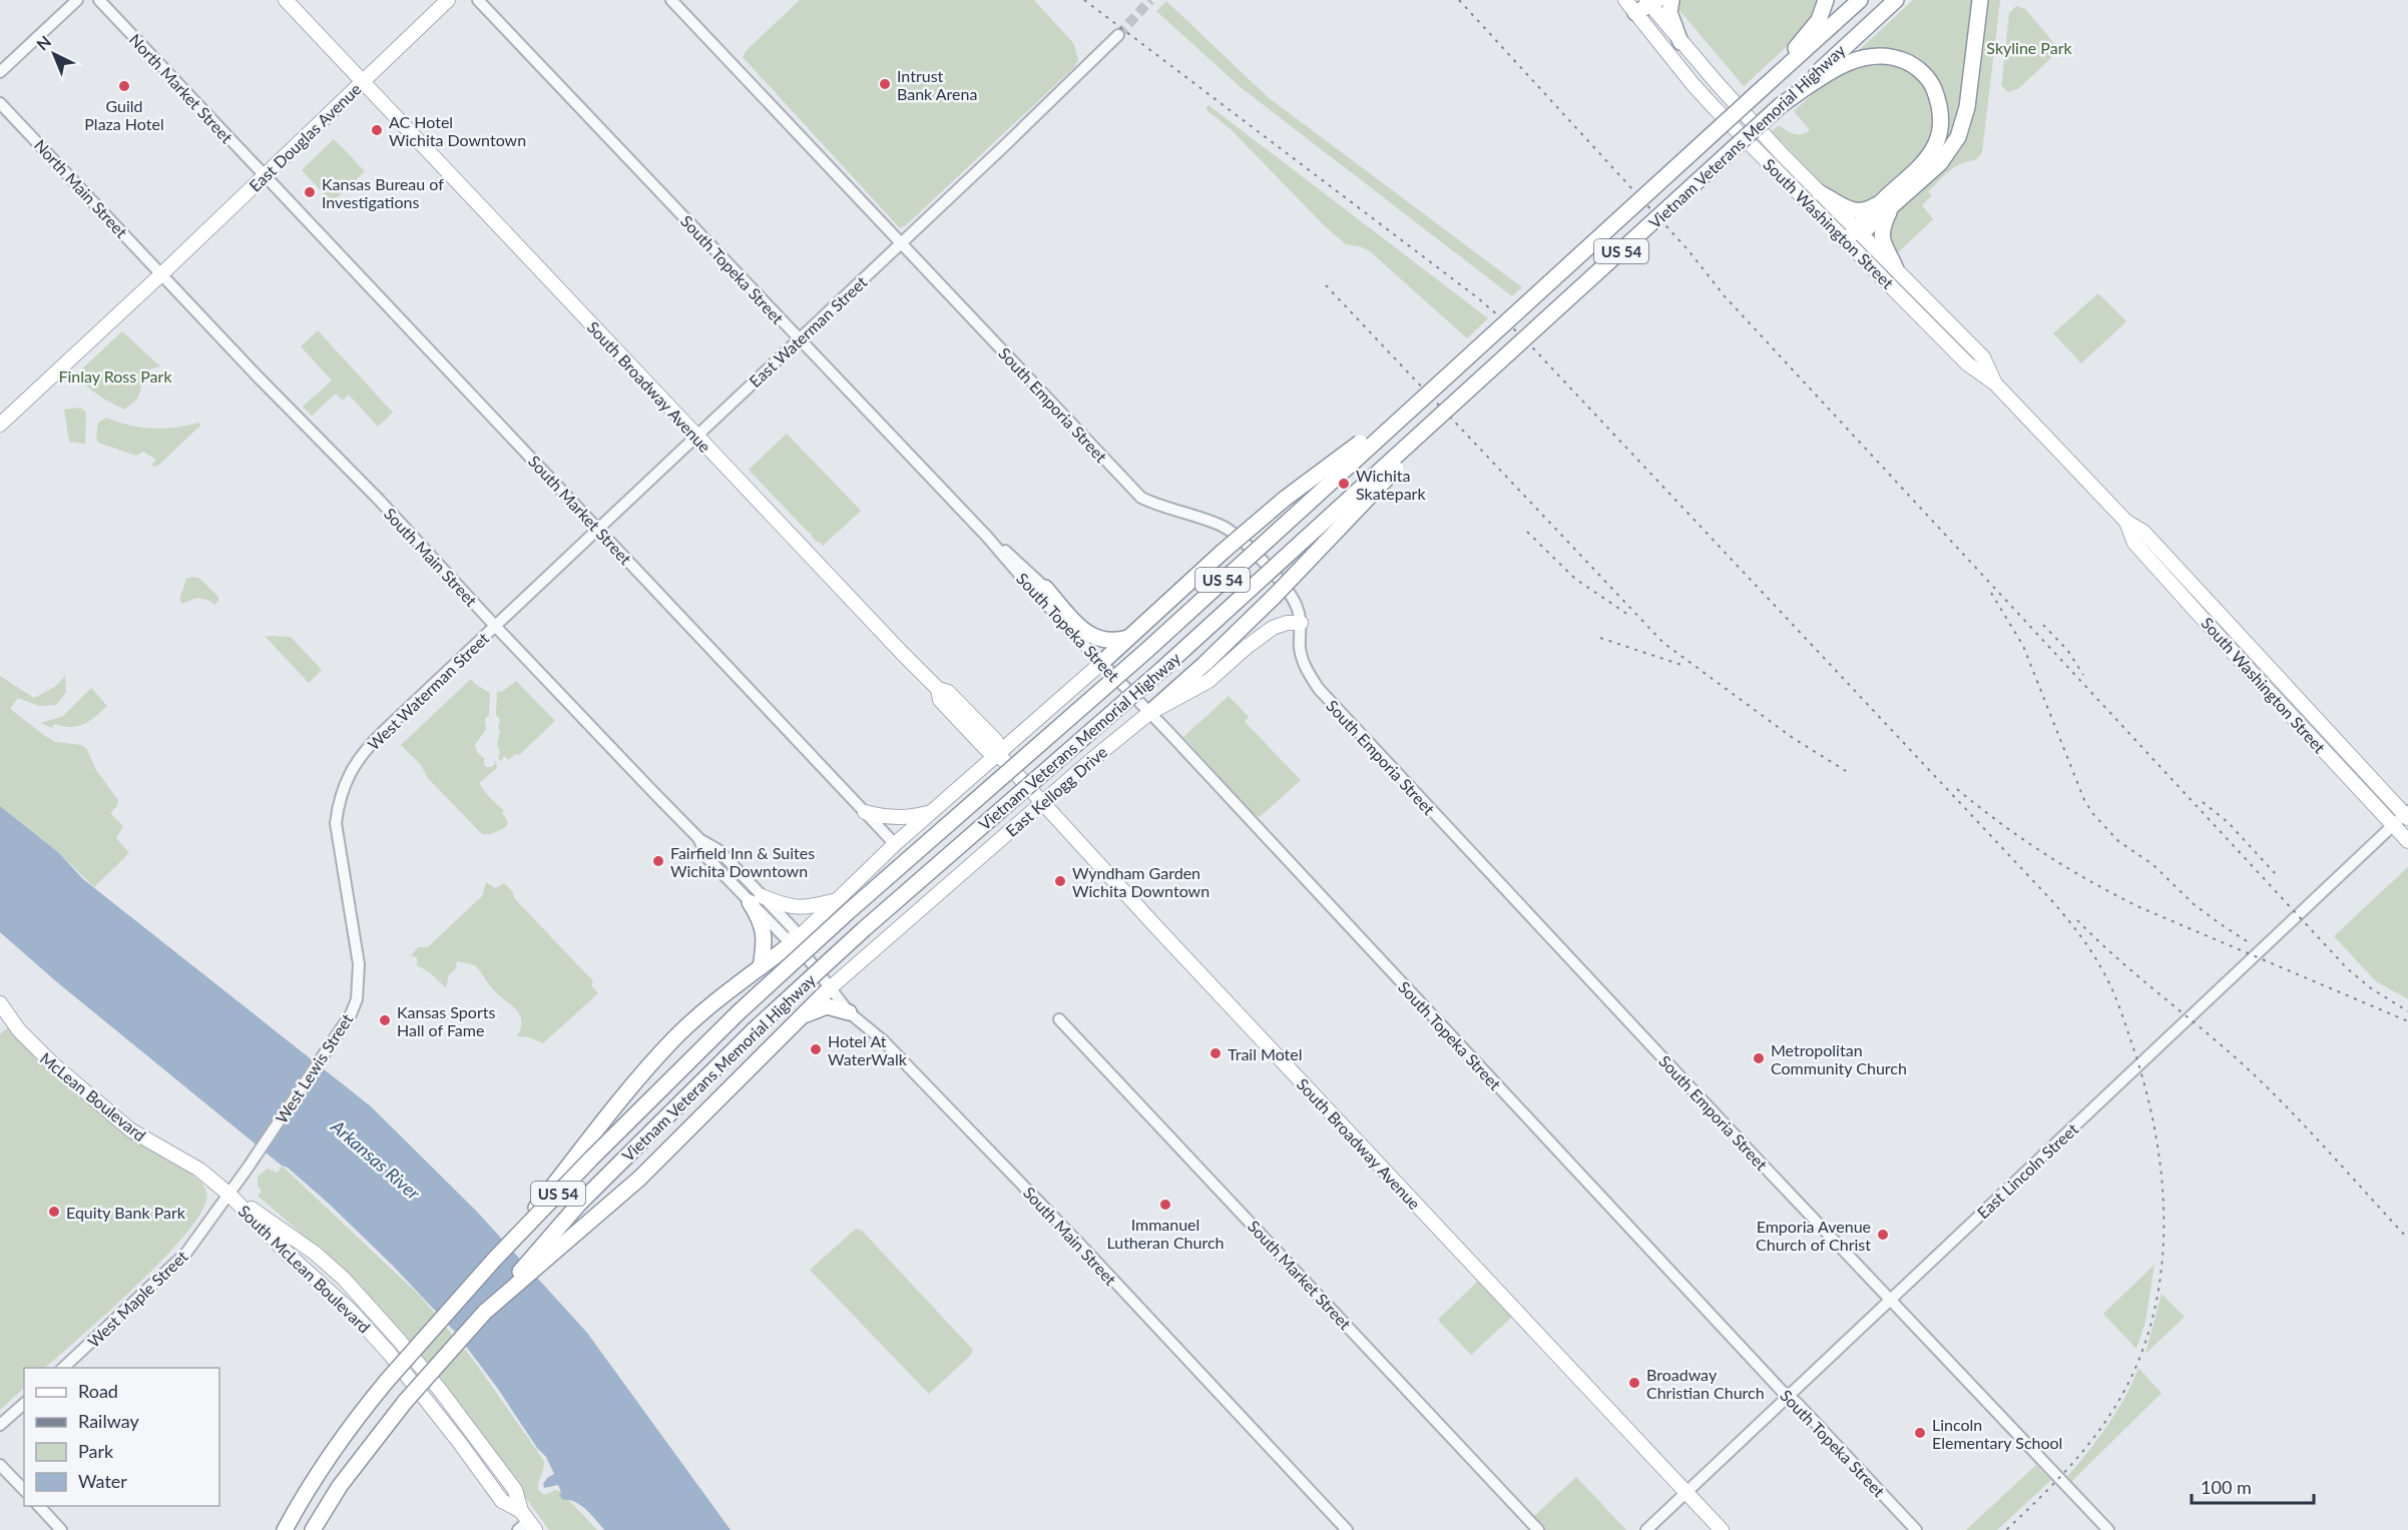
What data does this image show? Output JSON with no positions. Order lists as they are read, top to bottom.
{
  "streets": {
    "highway": ["Vietnam Veterans Memorial Highway", "US 54"],
    "main road": [
      "East Douglas Avenue",
      "South Washington Street",
      "South Broadway Avenue",
      "East Kellogg Drive",
      "McLean Boulevard",
      "South McLean Boulevard"
    ],
    "street": [
      "North Market Street",
      "North Main Street",
      "South Topeka Street",
      "East Waterman Street",
      "South Emporia Street",
      "South Market Street",
      "South Main Street",
      "West Waterman Street",
      "West Lewis Street",
      "East Lincoln Street",
      "West Maple Street"
    ]
  },
  "crossings": [
    ["North Market Street", "East Douglas Avenue"],
    ["North Market Street", "South Market Street"],
    ["East Douglas Avenue", "North Main Street"],
    ["East Douglas Avenue", "South Broadway Avenue"],
    ["East Douglas Avenue", "South Market Street"],
    ["East Douglas Avenue", "South Main Street"],
    ["North Main Street", "South Main Street"],
    ["South Washington Street", "East Lincoln Street"],
    ["South Topeka Street", "East Waterman Street"],
    ["South Topeka Street", "East Kellogg Drive"],
    ["South Topeka Street", "East Lincoln Street"],
    ["East Waterman Street", "South Broadway Avenue"],
    ["East Waterman Street", "South Emporia Street"],
    ["East Waterman Street", "South Market Street"],
    ["East Waterman Street", "South Main Street"],
    ["East Waterman Street", "West Waterman Street"],
    ["South Broadway Avenue", "East Kellogg Drive"],
    ["South Broadway Avenue", "East Lincoln Street"],
    ["South Emporia Street", "East Kellogg Drive"],
    ["South Emporia Street", "East Lincoln Street"],
    ["South Main Street", "West Waterman Street"],
    ["South Main Street", "East Kellogg Drive"],
    ["West Waterman Street", "West Lewis Street"],
    ["West Lewis Street", "McLean Boulevard"],
    ["West Lewis Street", "South McLean Boulevard"],
    ["West Lewis Street", "West Maple Street"],
    ["McLean Boulevard", "South McLean Boulevard"],
    ["McLean Boulevard", "West Maple Street"],
    ["South McLean Boulevard", "West Maple Street"]
  ],
  "water": ["Arkansas River"],
  "parks": ["Skyline Park", "Finlay Ross Park"],
  "places": [
    "Intrust Bank Arena",
    "Guild Plaza Hotel",
    "AC Hotel Wichita Downtown",
    "Kansas Bureau of Investigations",
    "Wichita Skatepark",
    "Fairfield Inn & Suites Wichita Downtown",
    "Wyndham Garden Wichita Downtown",
    "Kansas Sports Hall of Fame",
    "Hotel At WaterWalk",
    "Trail Motel",
    "Metropolitan Community Church",
    "Immanuel Lutheran Church",
    "Equity Bank Park",
    "Emporia Avenue Church of Christ",
    "Broadway Christian Church",
    "Lincoln Elementary School"
  ],
  "legend": [
    "Road",
    "Railway",
    "Park",
    "Water"
  ],
  "scale_bar": "100 m",
  "north": "top left"
}
